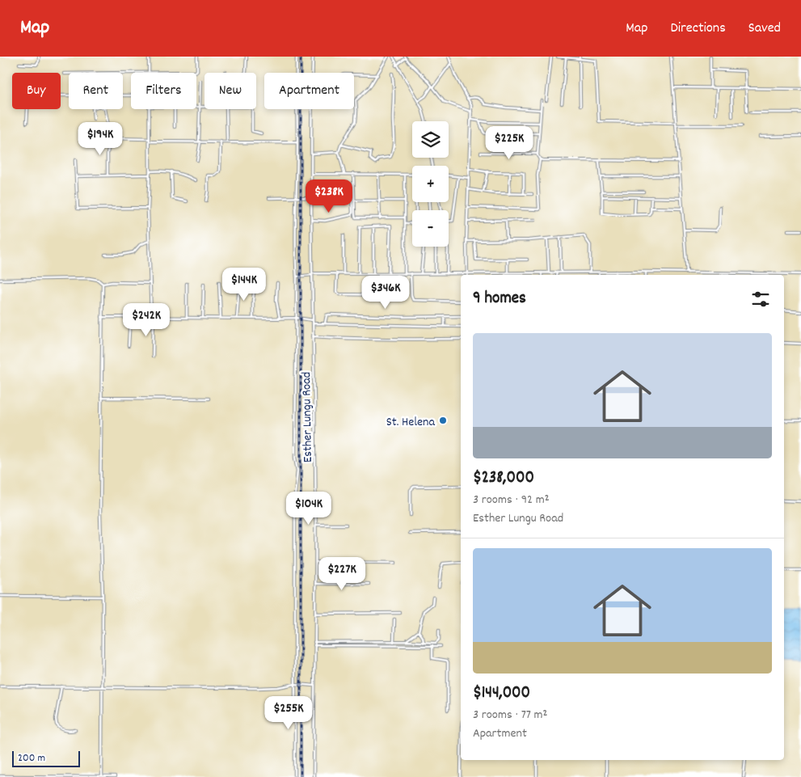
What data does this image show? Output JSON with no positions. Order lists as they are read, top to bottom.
{
  "streets": {
    "street": ["Esther Lungu Road"]
  },
  "places": ["St. Helena"],
  "scale_bar": "200 m",
  "page": {
    "header": "Map",
    "nav": ["Map", "Directions", "Saved"],
    "chip": [
      "Buy",
      "Rent",
      "Filters",
      "New",
      "Apartment"
    ],
    "map_buttons": ["+", "−"],
    "price": [
      "$194K",
      "$225K",
      "$238K",
      "$144K",
      "$346K",
      "$242K",
      "$104K",
      "$227K",
      "$255K"
    ],
    "heading": "9 homes",
    "list": [
      {
        "name": "$238,000",
        "note": "3 rooms · 92 m² · Esther Lungu Road"
      },
      {
        "name": "$144,000",
        "note": "3 rooms · 77 m² · Apartment"
      }
    ],
    "scale": "200 m"
  }
}
